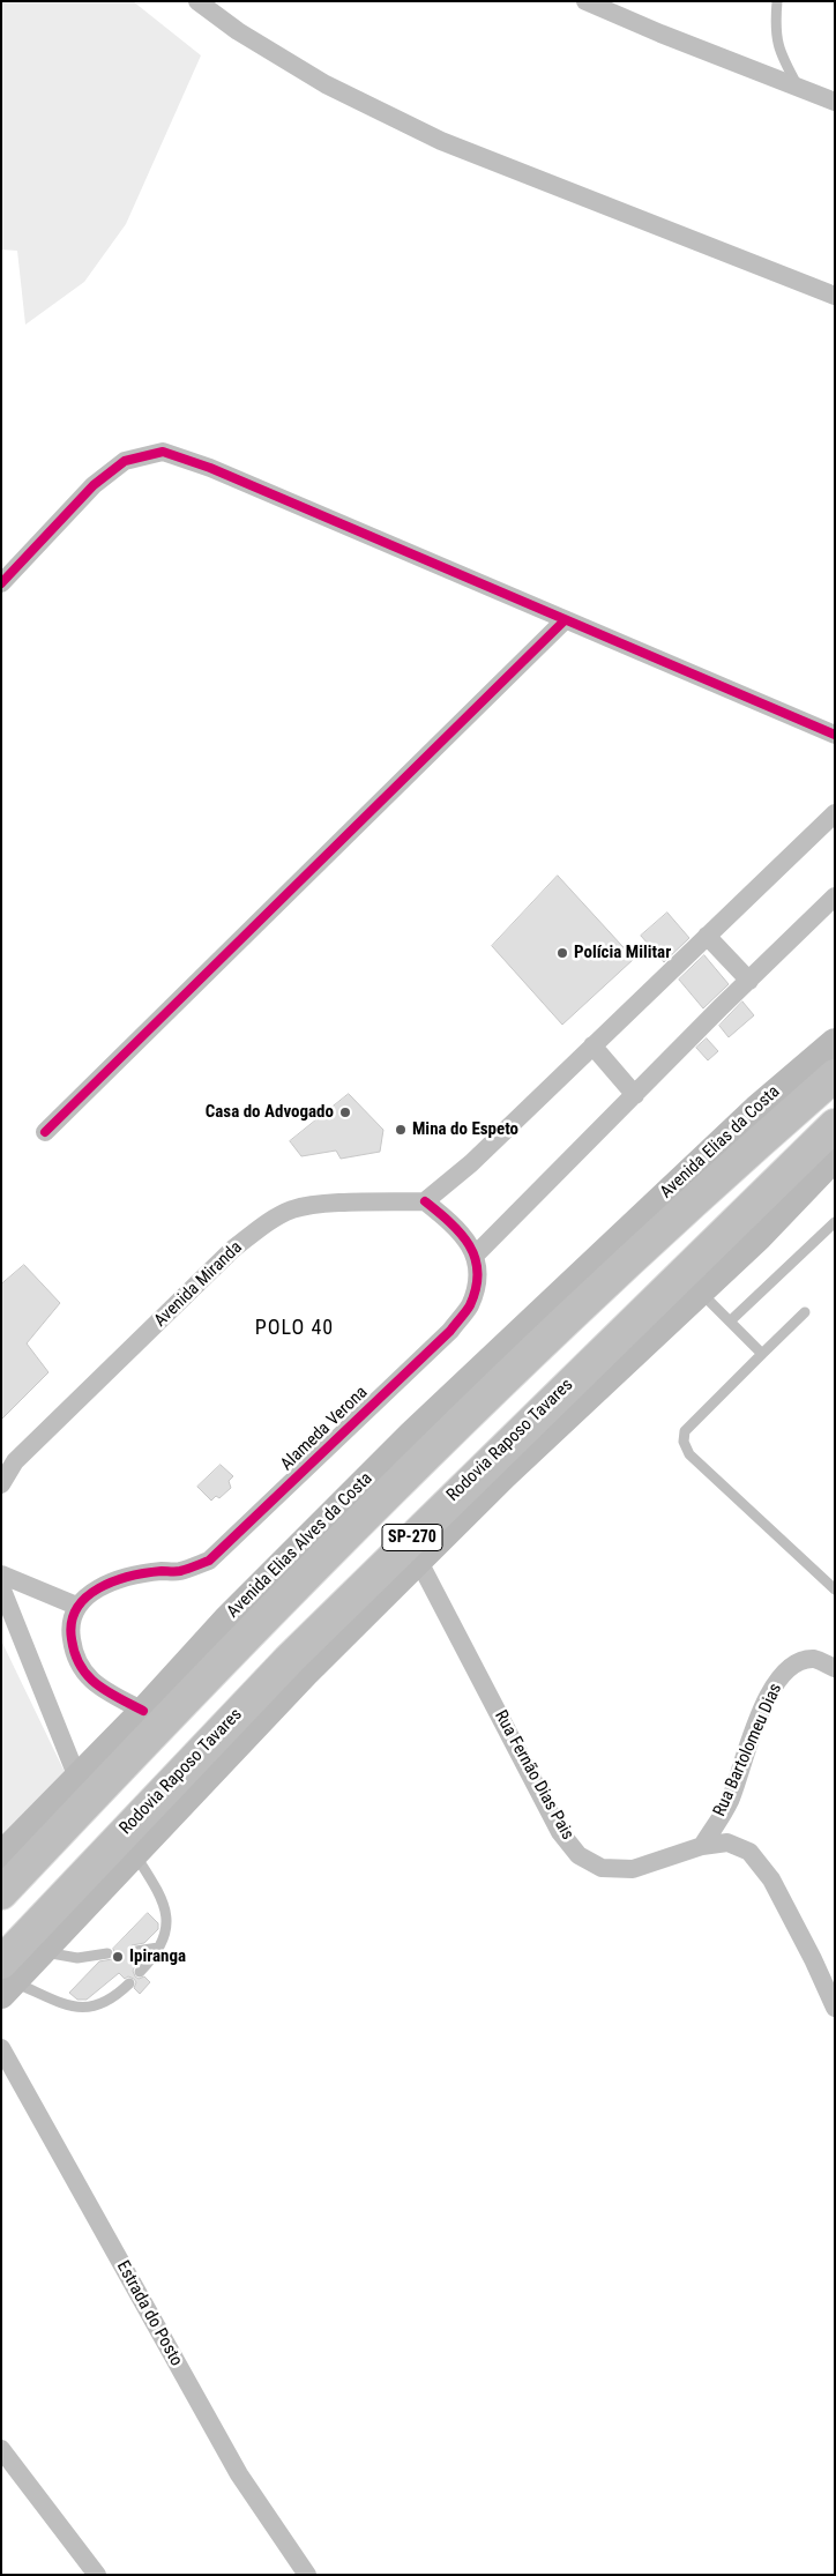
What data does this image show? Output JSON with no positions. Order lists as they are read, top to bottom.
{
  "streets": {
    "highway": ["Rodovia Raposo Tavares", "SP-270"],
    "main road": ["Avenida Elias da Costa", "Avenida Elias Alves da Costa"],
    "street": [
      "Avenida Miranda",
      "Alameda Verona",
      "Rua Bartolomeu Dias",
      "Rua Fernão Dias Pais",
      "Estrada do Posto"
    ]
  },
  "crossings": [
    ["Avenida Elias da Costa", "Avenida Elias Alves da Costa"],
    ["Rua Bartolomeu Dias", "Rua Fernão Dias Pais"]
  ],
  "districts": ["POLO 40"],
  "places": [
    "Polícia Militar",
    "Casa do Advogado",
    "Mina do Espeto",
    "Ipiranga"
  ]
}
